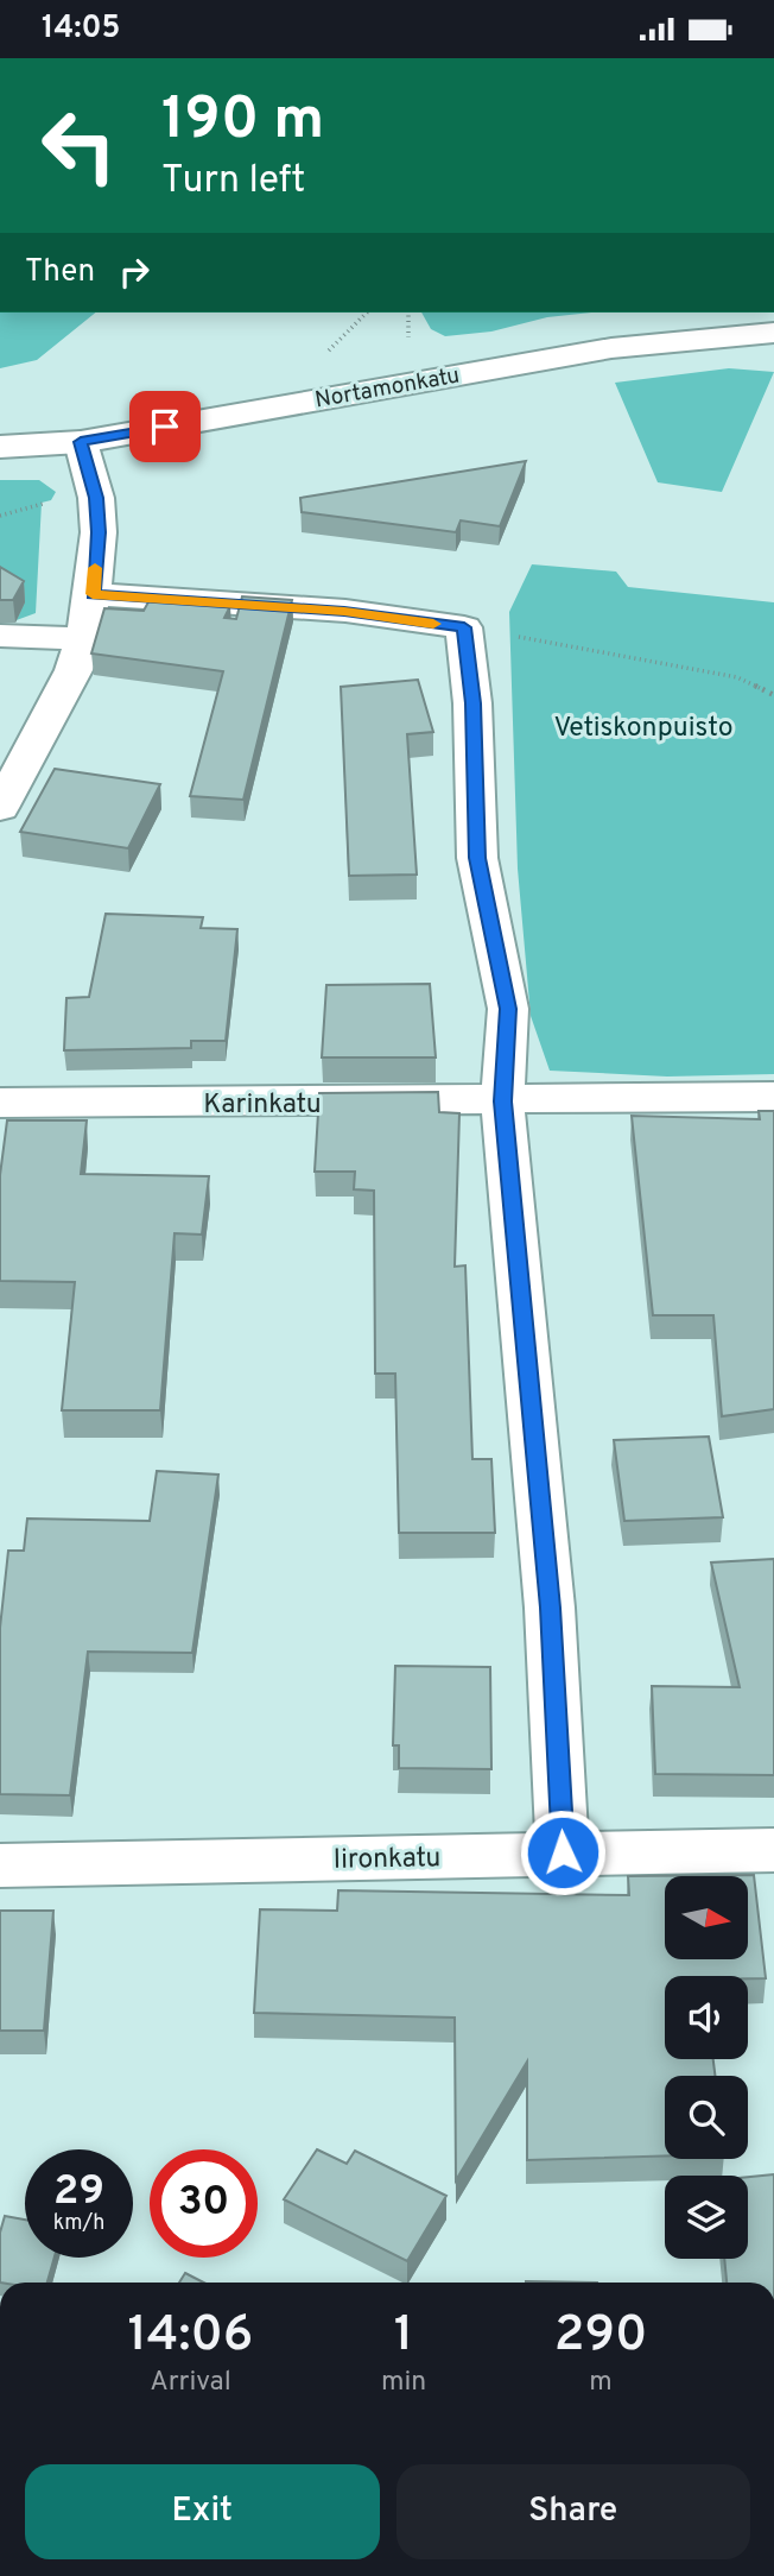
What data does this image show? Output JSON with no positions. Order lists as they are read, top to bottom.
{
  "streets": {
    "street": ["Nortamonkatu", "Karinkatu", "Iironkatu"]
  },
  "parks": ["Vetiskonpuisto"],
  "north": "right",
  "page": {
    "status": "14:05",
    "turn": ["190 m", "Turn left"],
    "then": "Then",
    "speed": "29 km/h",
    "limit": "30",
    "eta": [
      "14:06",
      "Arrival",
      "1",
      "min",
      "290",
      "m"
    ],
    "buttons": ["Exit", "Share"]
  }
}
